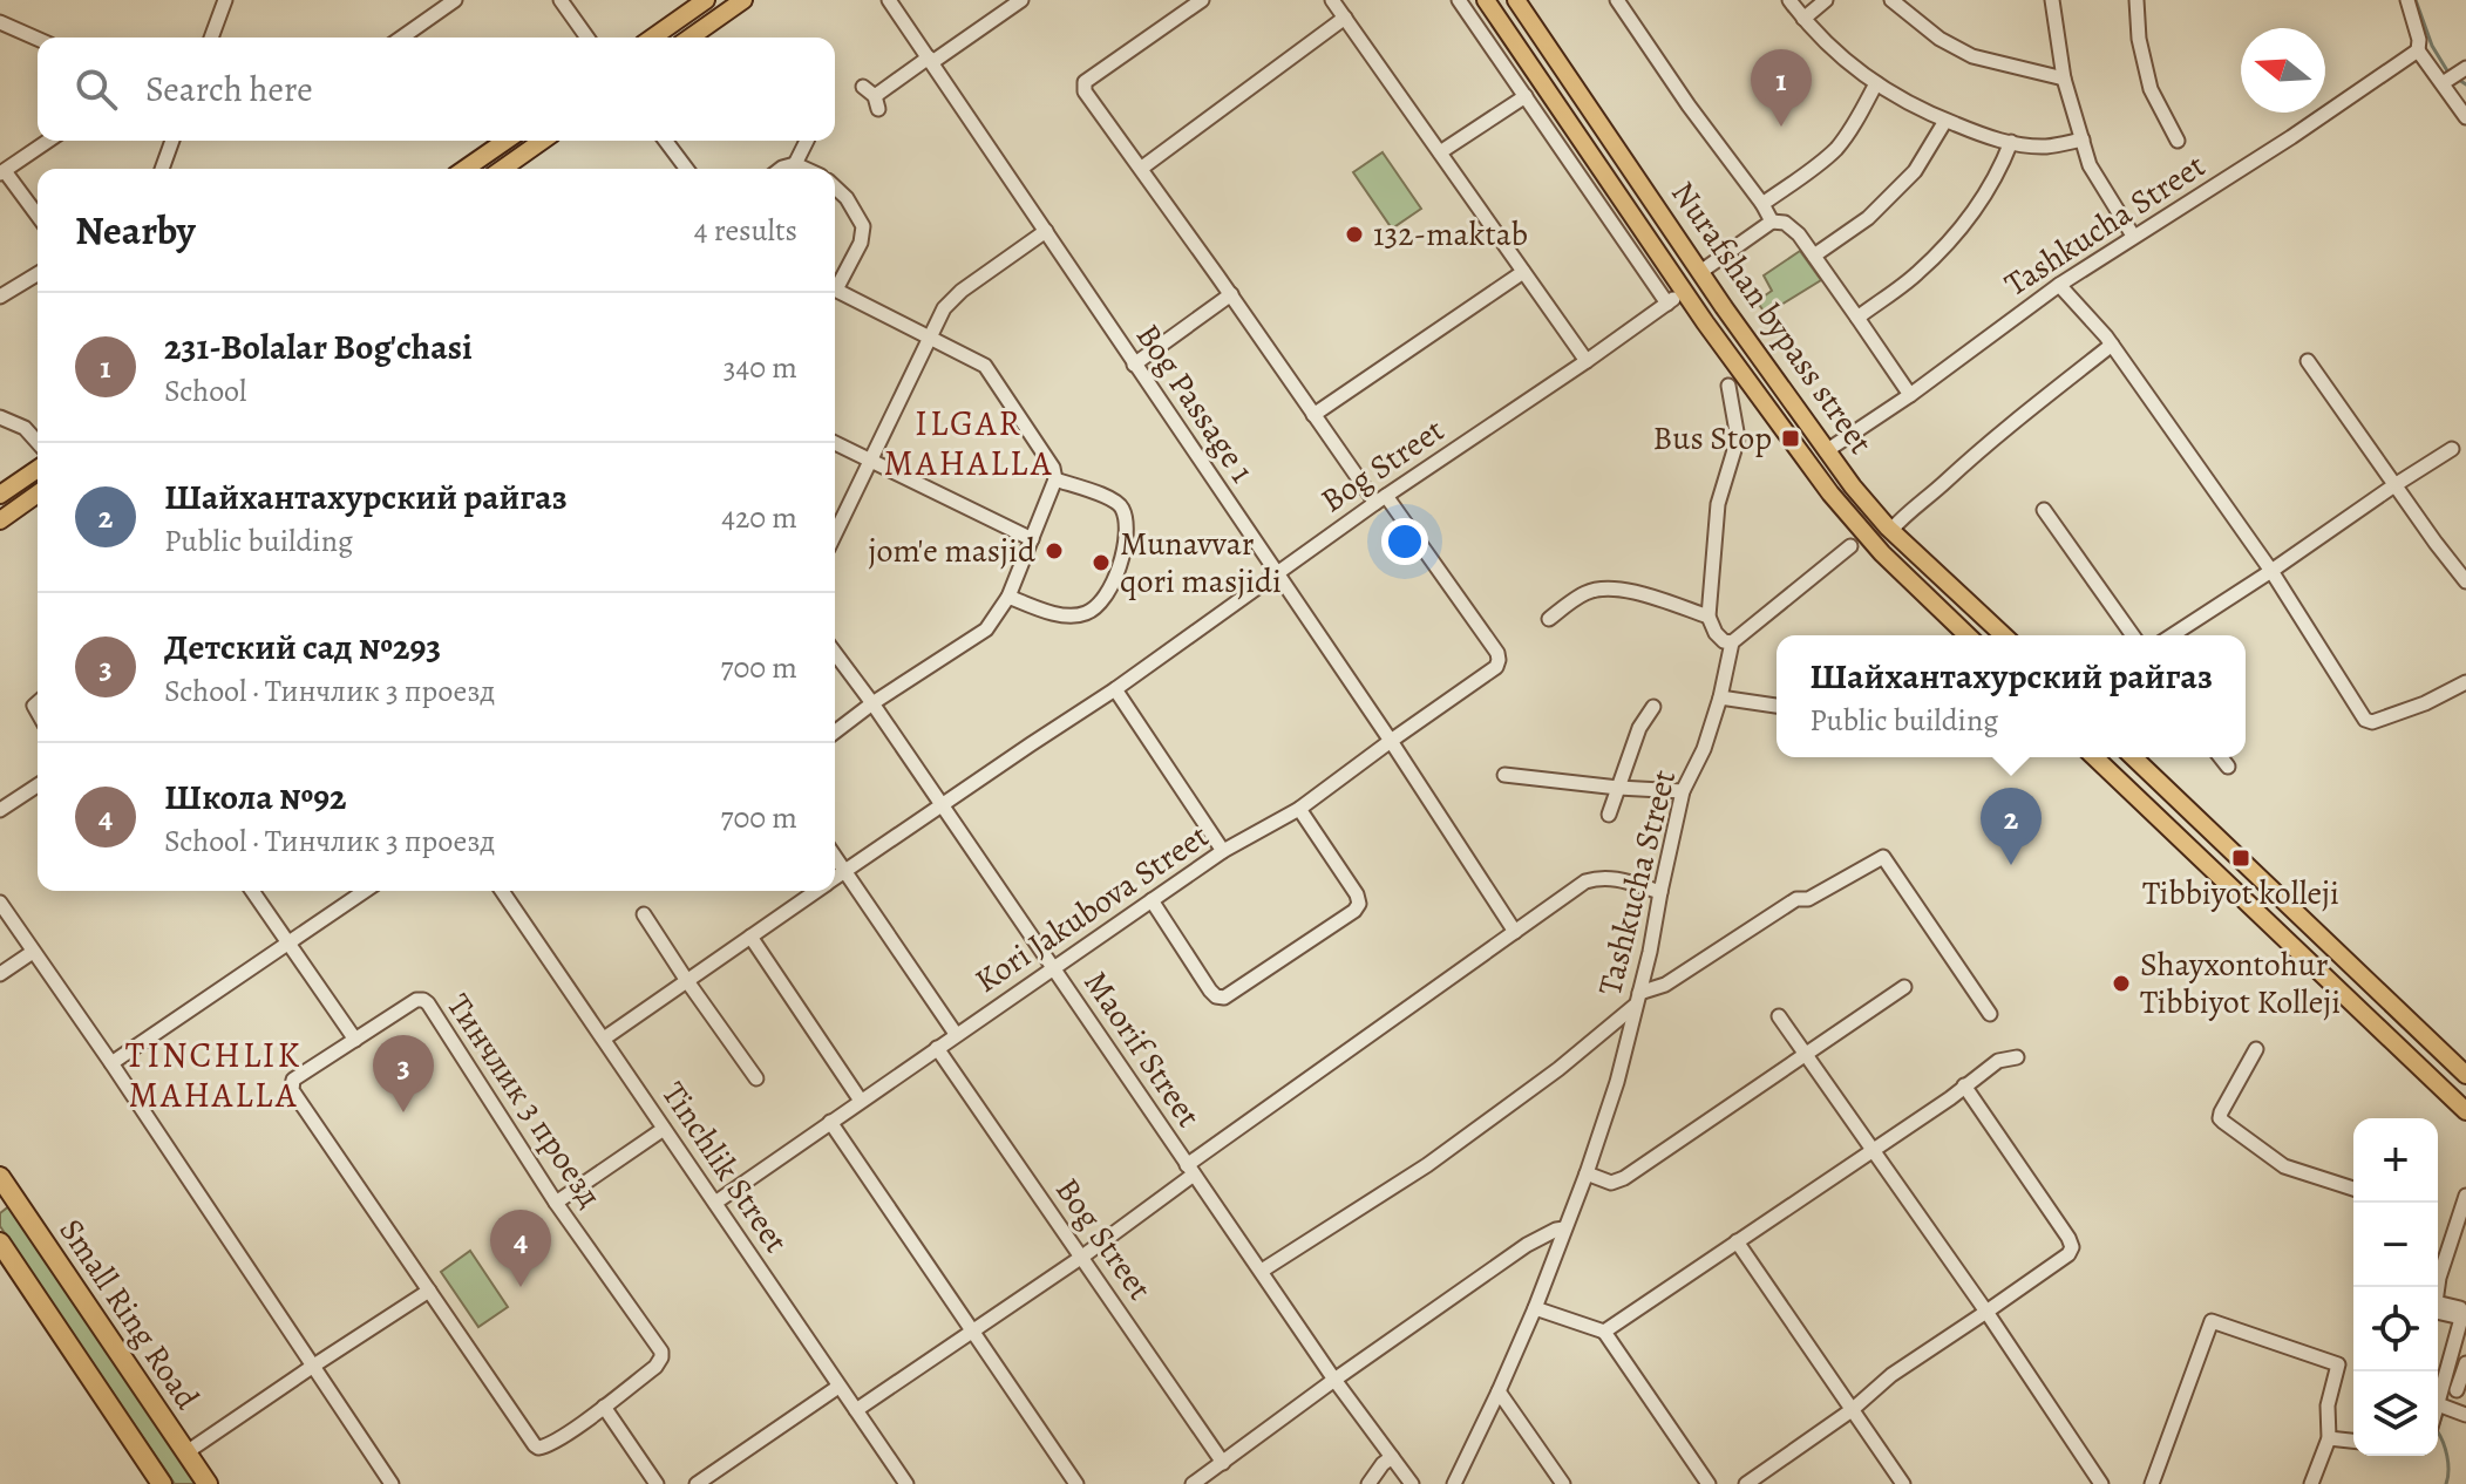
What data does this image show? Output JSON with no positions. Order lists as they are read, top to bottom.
{
  "streets": {
    "highway": ["Small Ring Road"],
    "main road": ["Nurafshan bypass street"],
    "street": [
      "Tashkucha Street",
      "Bog Passage 1",
      "Bog Street",
      "Kori Jakubova Street",
      "Maorif Street",
      "Тинчлик 3 проезд",
      "Tinchlik Street"
    ]
  },
  "crossings": [
    ["Tashkucha Street", "Nurafshan bypass street"],
    ["Bog Passage 1", "Bog Street"],
    ["Bog Passage 1", "Kori Jakubova Street"],
    ["Bog Street", "Kori Jakubova Street"],
    ["Bog Street", "Maorif Street"],
    ["Bog Street", "Tinchlik Street"],
    ["Kori Jakubova Street", "Maorif Street"],
    ["Kori Jakubova Street", "Tinchlik Street"]
  ],
  "districts": ["ILGAR MAHALLA", "TINCHLIK MAHALLA"],
  "places": {
    "other": [
      "132-maktab",
      "jom'e masjid",
      "Munavvar qori masjidi",
      "Shayxontohur Tibbiyot Kolleji"
    ],
    "transit": ["Bus Stop", "Tibbiyot kolleji"]
  },
  "north": "left",
  "page": {
    "search": "Search here",
    "pins": [
      "1",
      "2",
      "3",
      "4"
    ],
    "heading": ["Nearby", "4 results"],
    "list": [
      {
        "mark": "1",
        "name": "231-Bolalar Bog'chasi",
        "note": "School",
        "value": "340 m"
      },
      {
        "mark": "2",
        "name": "Шайхантахурский райгаз",
        "note": "Public building",
        "value": "420 m"
      },
      {
        "mark": "3",
        "name": "Детский сад №293",
        "note": "School · Тинчлик 3 проезд",
        "value": "700 m"
      },
      {
        "mark": "4",
        "name": "Школа №92",
        "note": "School · Тинчлик 3 проезд",
        "value": "700 m"
      }
    ],
    "popup": ["Шайхантахурский райгаз", "Public building"],
    "map_buttons": ["+", "−"]
  }
}
